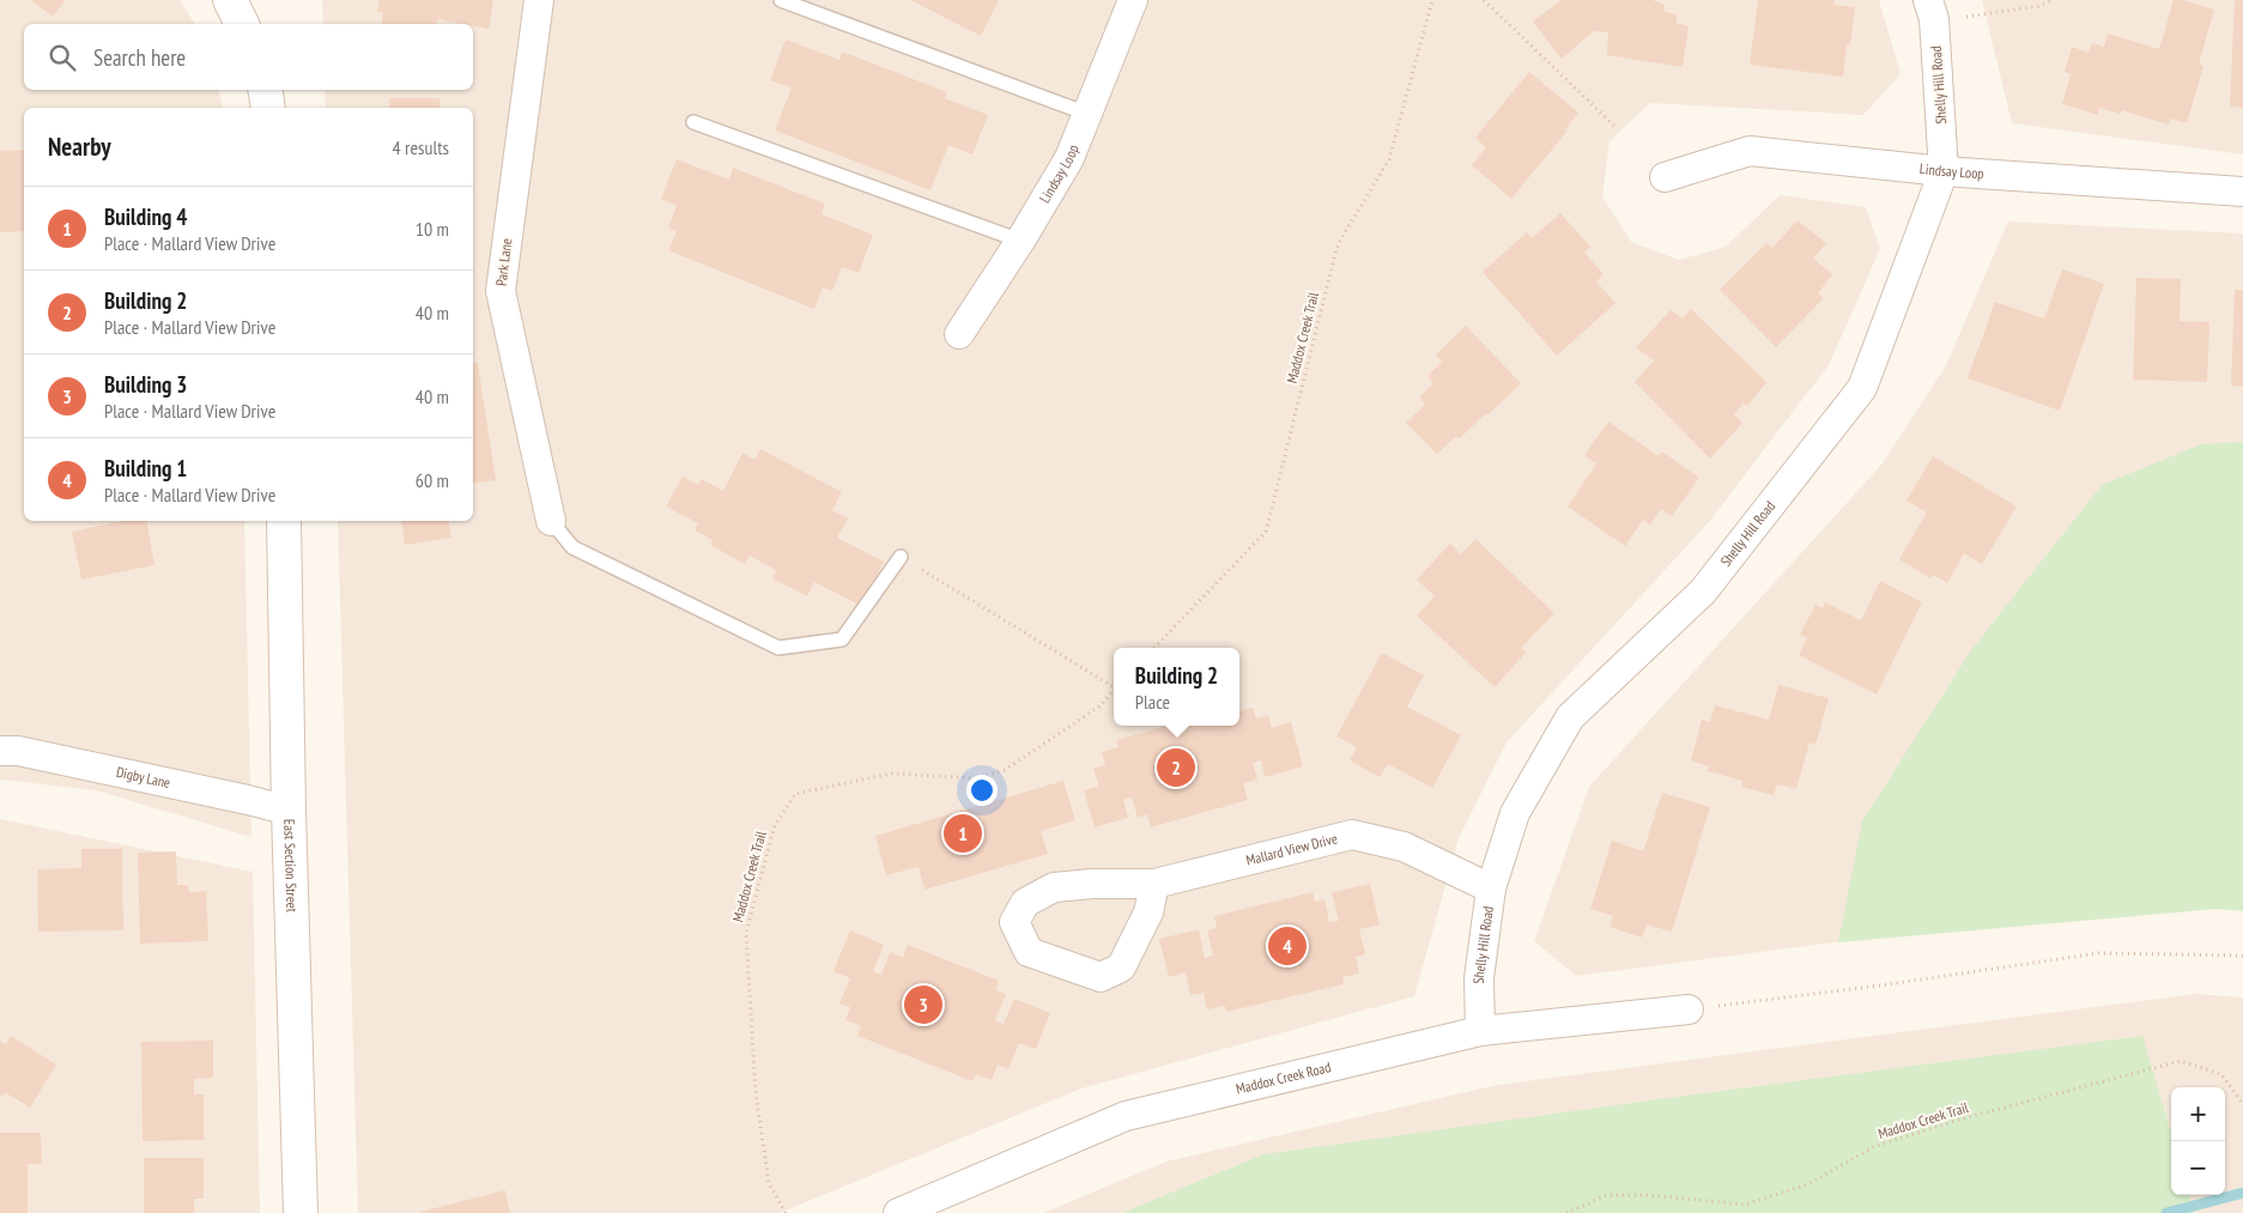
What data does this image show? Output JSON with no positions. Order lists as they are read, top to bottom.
{
  "streets": {
    "street": [
      "Shelly Hill Road",
      "Lindsay Loop",
      "Park Lane",
      "Digby Lane",
      "Mallard View Drive",
      "East Section Street",
      "Maddox Creek Road"
    ],
    "path": ["Maddox Creek Trail"]
  },
  "crossings": [
    ["Shelly Hill Road", "Lindsay Loop"],
    ["Shelly Hill Road", "Mallard View Drive"],
    ["Shelly Hill Road", "Maddox Creek Road"],
    ["Digby Lane", "East Section Street"]
  ],
  "page": {
    "search": "Search here",
    "heading": ["Nearby", "4 results"],
    "list": [
      {
        "mark": "1",
        "name": "Building 4",
        "note": "Place · Mallard View Drive",
        "value": "10 m"
      },
      {
        "mark": "2",
        "name": "Building 2",
        "note": "Place · Mallard View Drive",
        "value": "40 m"
      },
      {
        "mark": "3",
        "name": "Building 3",
        "note": "Place · Mallard View Drive",
        "value": "40 m"
      },
      {
        "mark": "4",
        "name": "Building 1",
        "note": "Place · Mallard View Drive",
        "value": "60 m"
      }
    ],
    "popup": ["Building 2", "Place"],
    "pins": [
      "2",
      "1",
      "4",
      "3"
    ],
    "map_buttons": ["+", "−"]
  }
}
